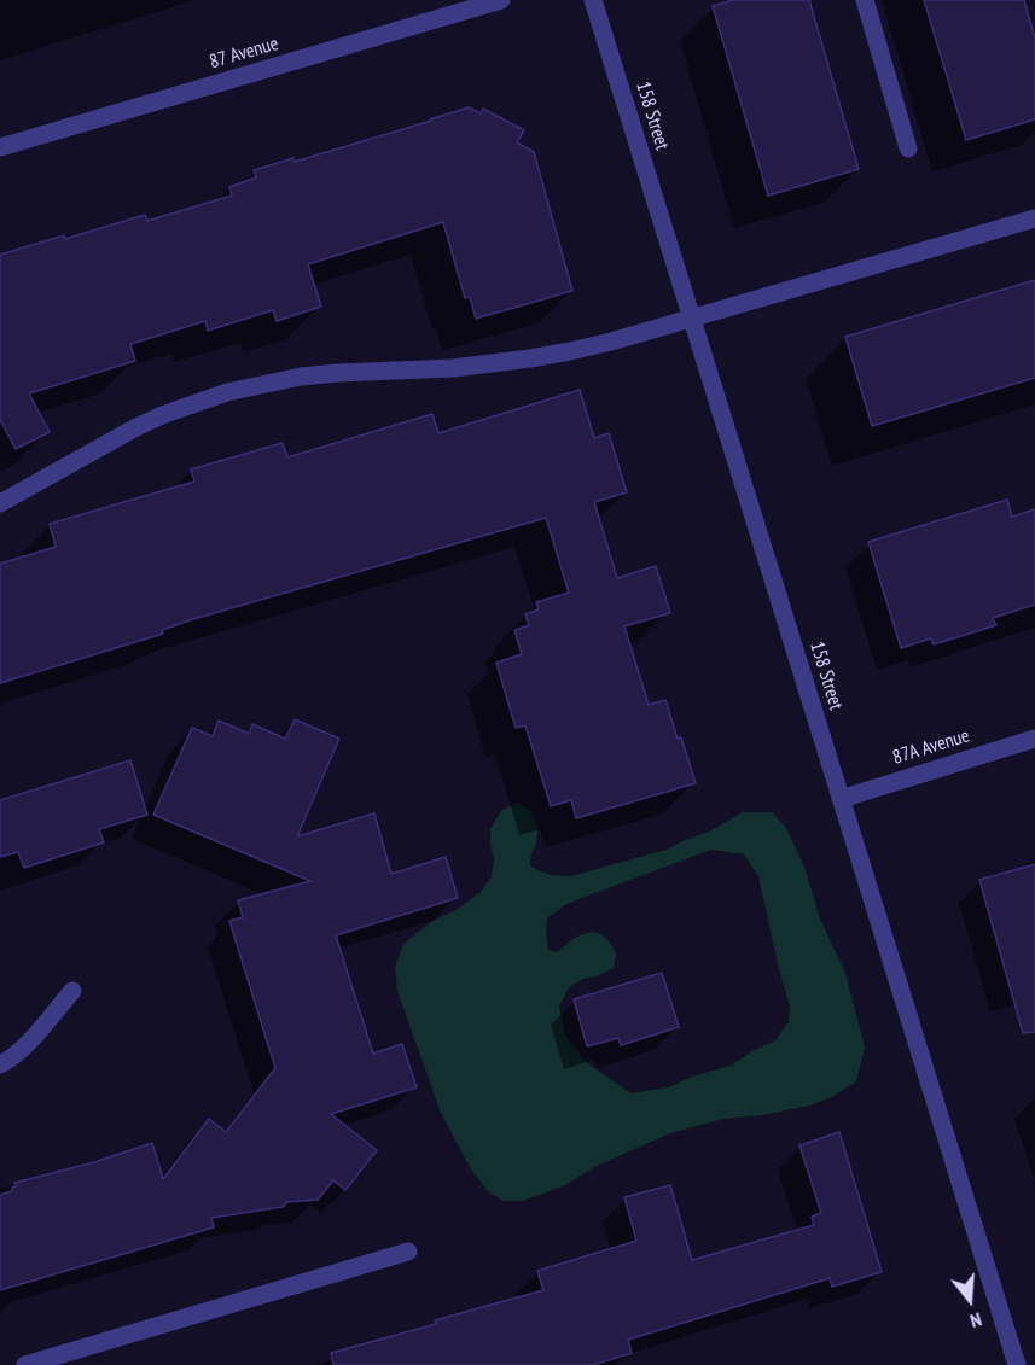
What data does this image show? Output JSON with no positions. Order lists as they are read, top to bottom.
{
  "streets": {
    "street": ["87 Avenue", "158 Street", "87A Avenue"]
  },
  "crossings": [
    ["158 Street", "87A Avenue"]
  ],
  "north": "bottom"
}
